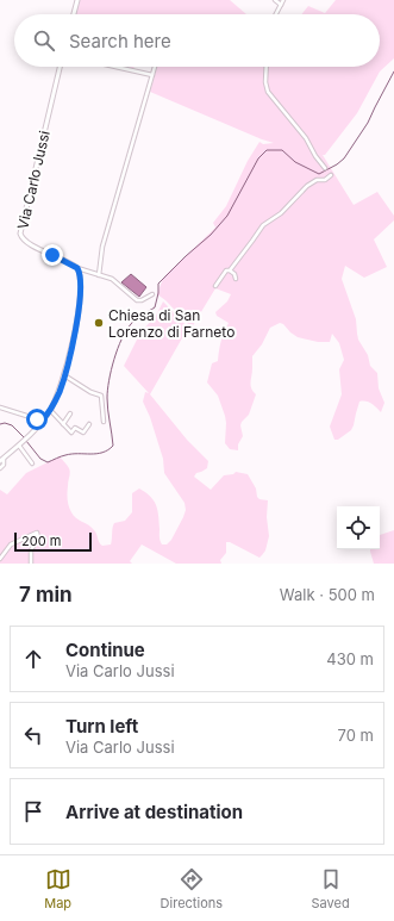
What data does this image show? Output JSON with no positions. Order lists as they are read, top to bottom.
{
  "streets": {
    "street": ["Via Carlo Jussi"]
  },
  "places": ["Chiesa di San Lorenzo di Farneto"],
  "scale_bar": "200 m",
  "page": {
    "search": "Search here",
    "scale": "200 m",
    "heading": ["7 min", "Walk · 500 m"],
    "list": [
      ["Continue", "Via Carlo Jussi", "430 m"],
      ["Turn left", "Via Carlo Jussi", "70 m"],
      "Arrive at destination"
    ],
    "nav": ["Map", "Directions", "Saved"]
  }
}
